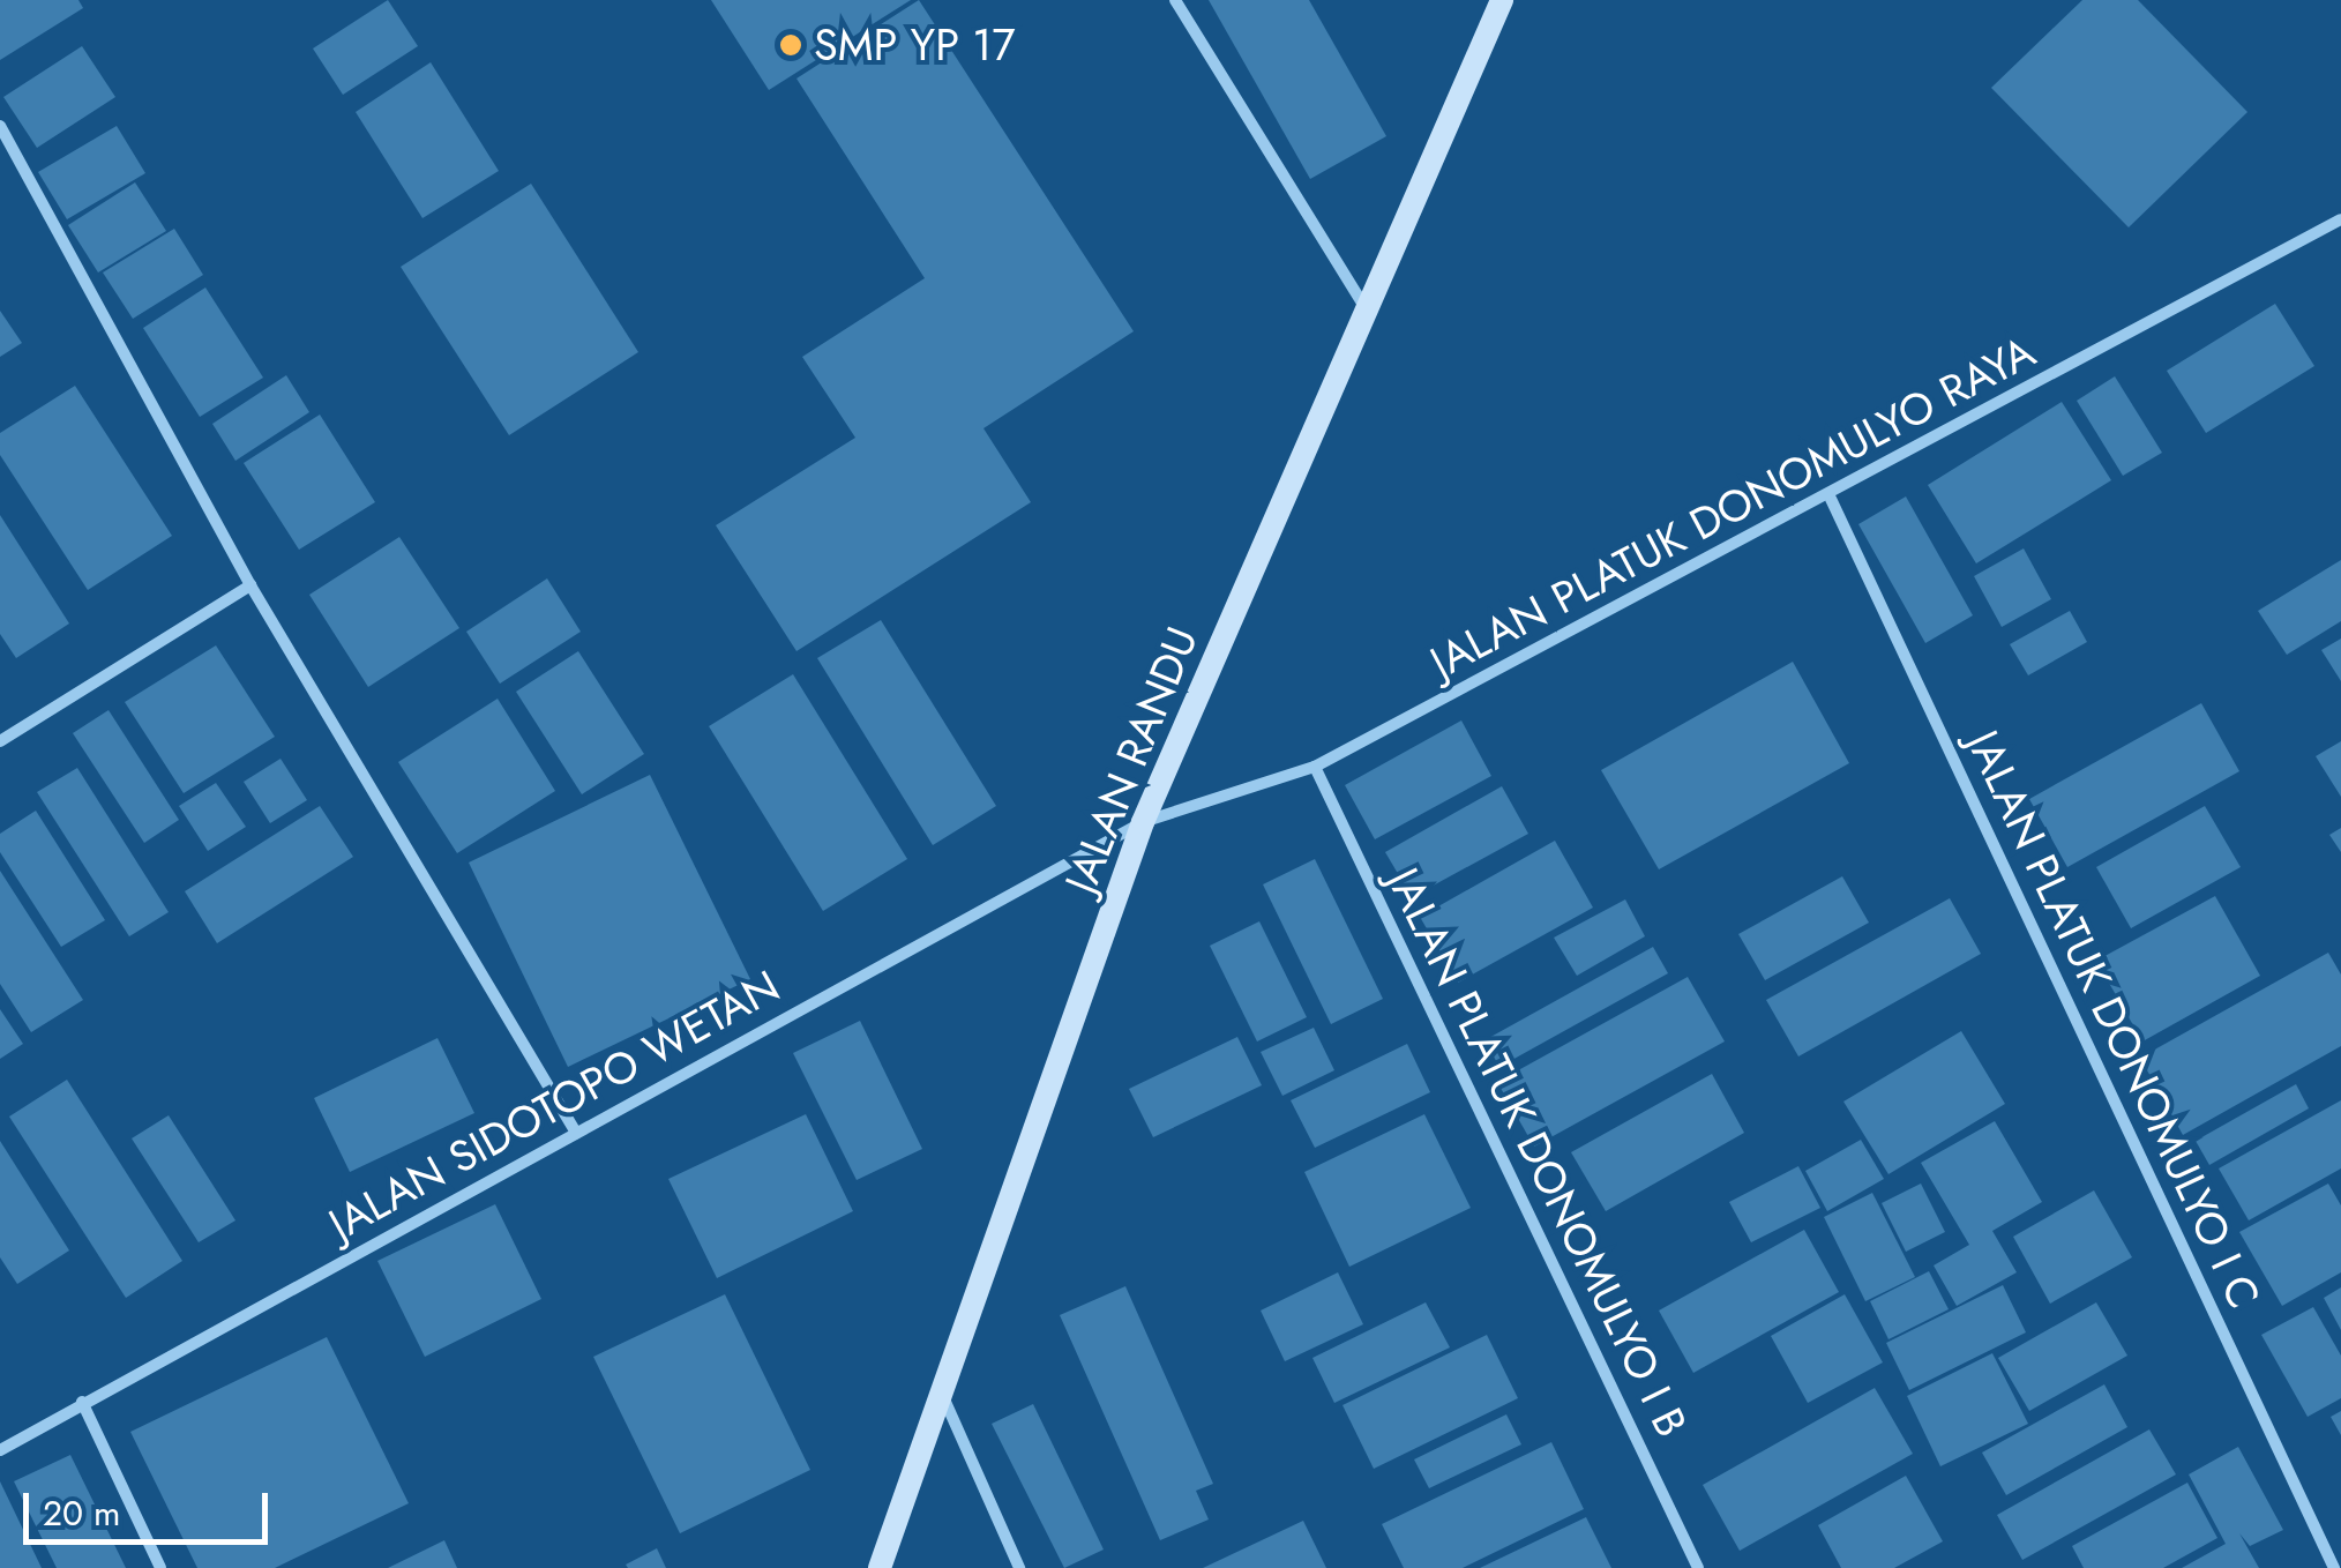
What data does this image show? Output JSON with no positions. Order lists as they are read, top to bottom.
{
  "streets": {
    "street": [
      "JALAN PLATUK DONOMULYO RAYA",
      "JALAN RANDU",
      "JALAN PLATUK DONOMULYO I C",
      "JALAN SIDOTOPO WETAN",
      "JALAN PLATUK DONOMULYO I B"
    ]
  },
  "crossings": [
    ["JALAN PLATUK DONOMULYO RAYA", "JALAN RANDU"],
    ["JALAN PLATUK DONOMULYO RAYA", "JALAN PLATUK DONOMULYO I C"],
    ["JALAN PLATUK DONOMULYO RAYA", "JALAN SIDOTOPO WETAN"],
    ["JALAN PLATUK DONOMULYO RAYA", "JALAN PLATUK DONOMULYO I B"],
    ["JALAN RANDU", "JALAN SIDOTOPO WETAN"]
  ],
  "places": ["SMP YP 17"],
  "scale_bar": "20 m"
}
